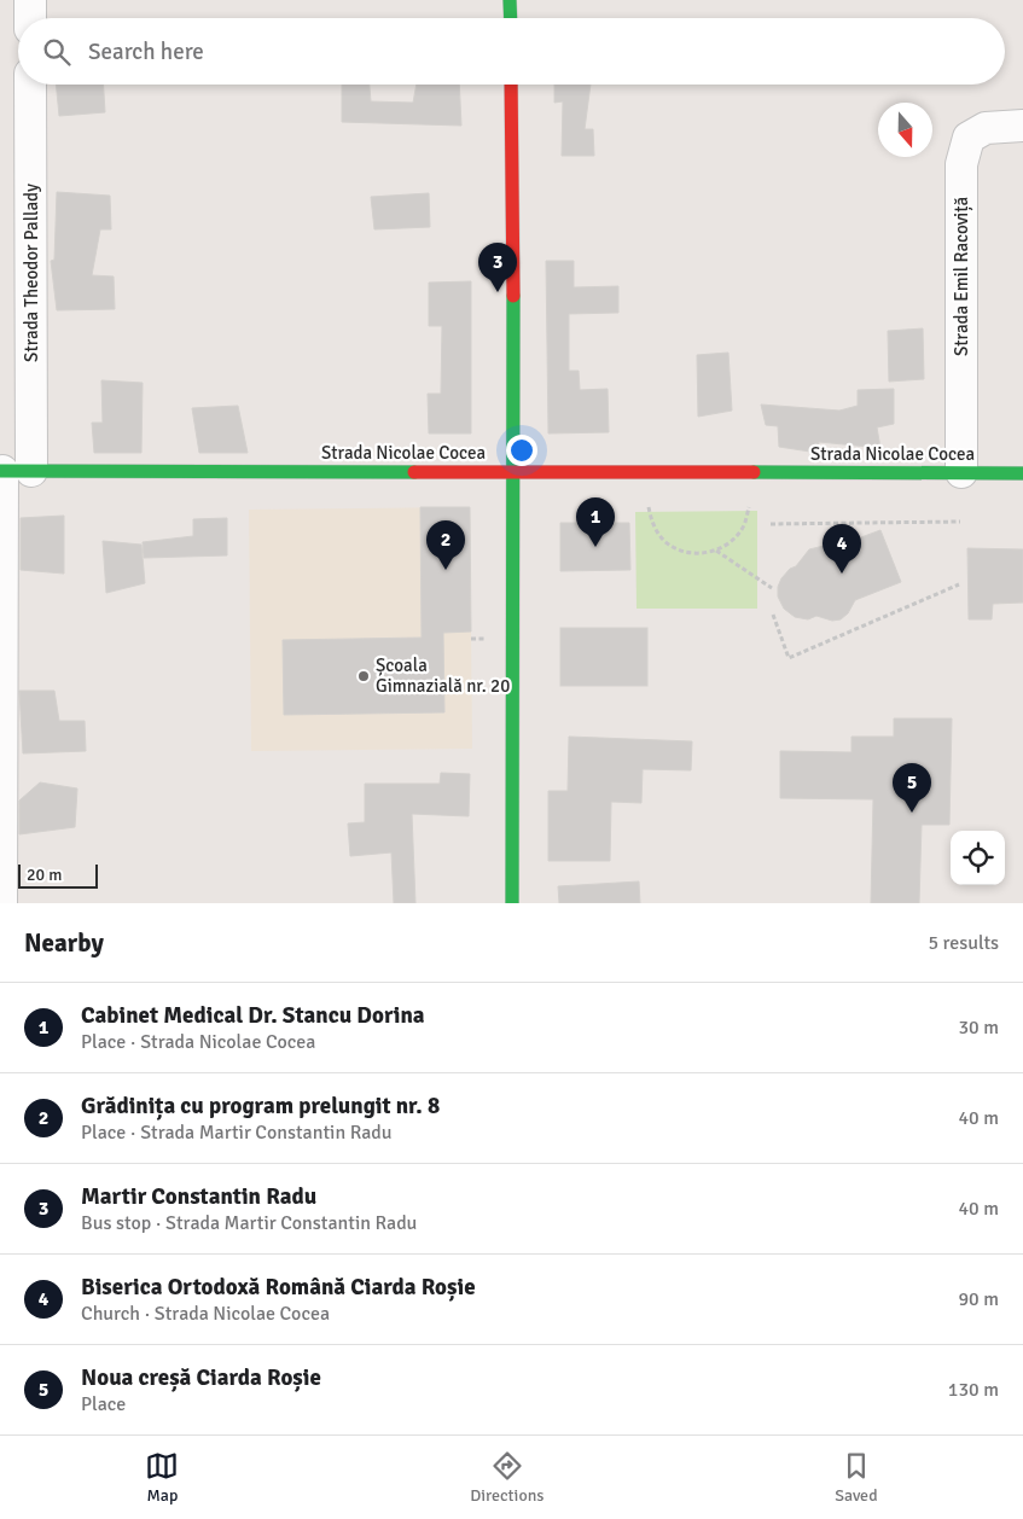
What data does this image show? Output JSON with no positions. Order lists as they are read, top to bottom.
{
  "streets": {
    "street": ["Strada Theodor Pallady", "Strada Emil Racoviță", "Strada Nicolae Cocea"]
  },
  "crossings": [
    ["Strada Theodor Pallady", "Strada Nicolae Cocea"],
    ["Strada Emil Racoviță", "Strada Nicolae Cocea"]
  ],
  "places": ["Școala Gimnazială nr. 20"],
  "scale_bar": "20 m",
  "north": "bottom",
  "page": {
    "search": "Search here",
    "pins": [
      "3",
      "1",
      "2",
      "4",
      "5"
    ],
    "scale": "20 m",
    "heading": ["Nearby", "5 results"],
    "list": [
      {
        "mark": "1",
        "name": "Cabinet Medical Dr. Stancu Dorina",
        "note": "Place · Strada Nicolae Cocea",
        "value": "30 m"
      },
      {
        "mark": "2",
        "name": "Grădinița cu program prelungit nr. 8",
        "note": "Place · Strada Martir Constantin Radu",
        "value": "40 m"
      },
      {
        "mark": "3",
        "name": "Martir Constantin Radu",
        "note": "Bus stop · Strada Martir Constantin Radu",
        "value": "40 m"
      },
      {
        "mark": "4",
        "name": "Biserica Ortodoxă Română Ciarda Roșie",
        "note": "Church · Strada Nicolae Cocea",
        "value": "90 m"
      },
      {
        "mark": "5",
        "name": "Noua creșă Ciarda Roșie",
        "note": "Place",
        "value": "130 m"
      }
    ],
    "nav": ["Map", "Directions", "Saved"]
  }
}
